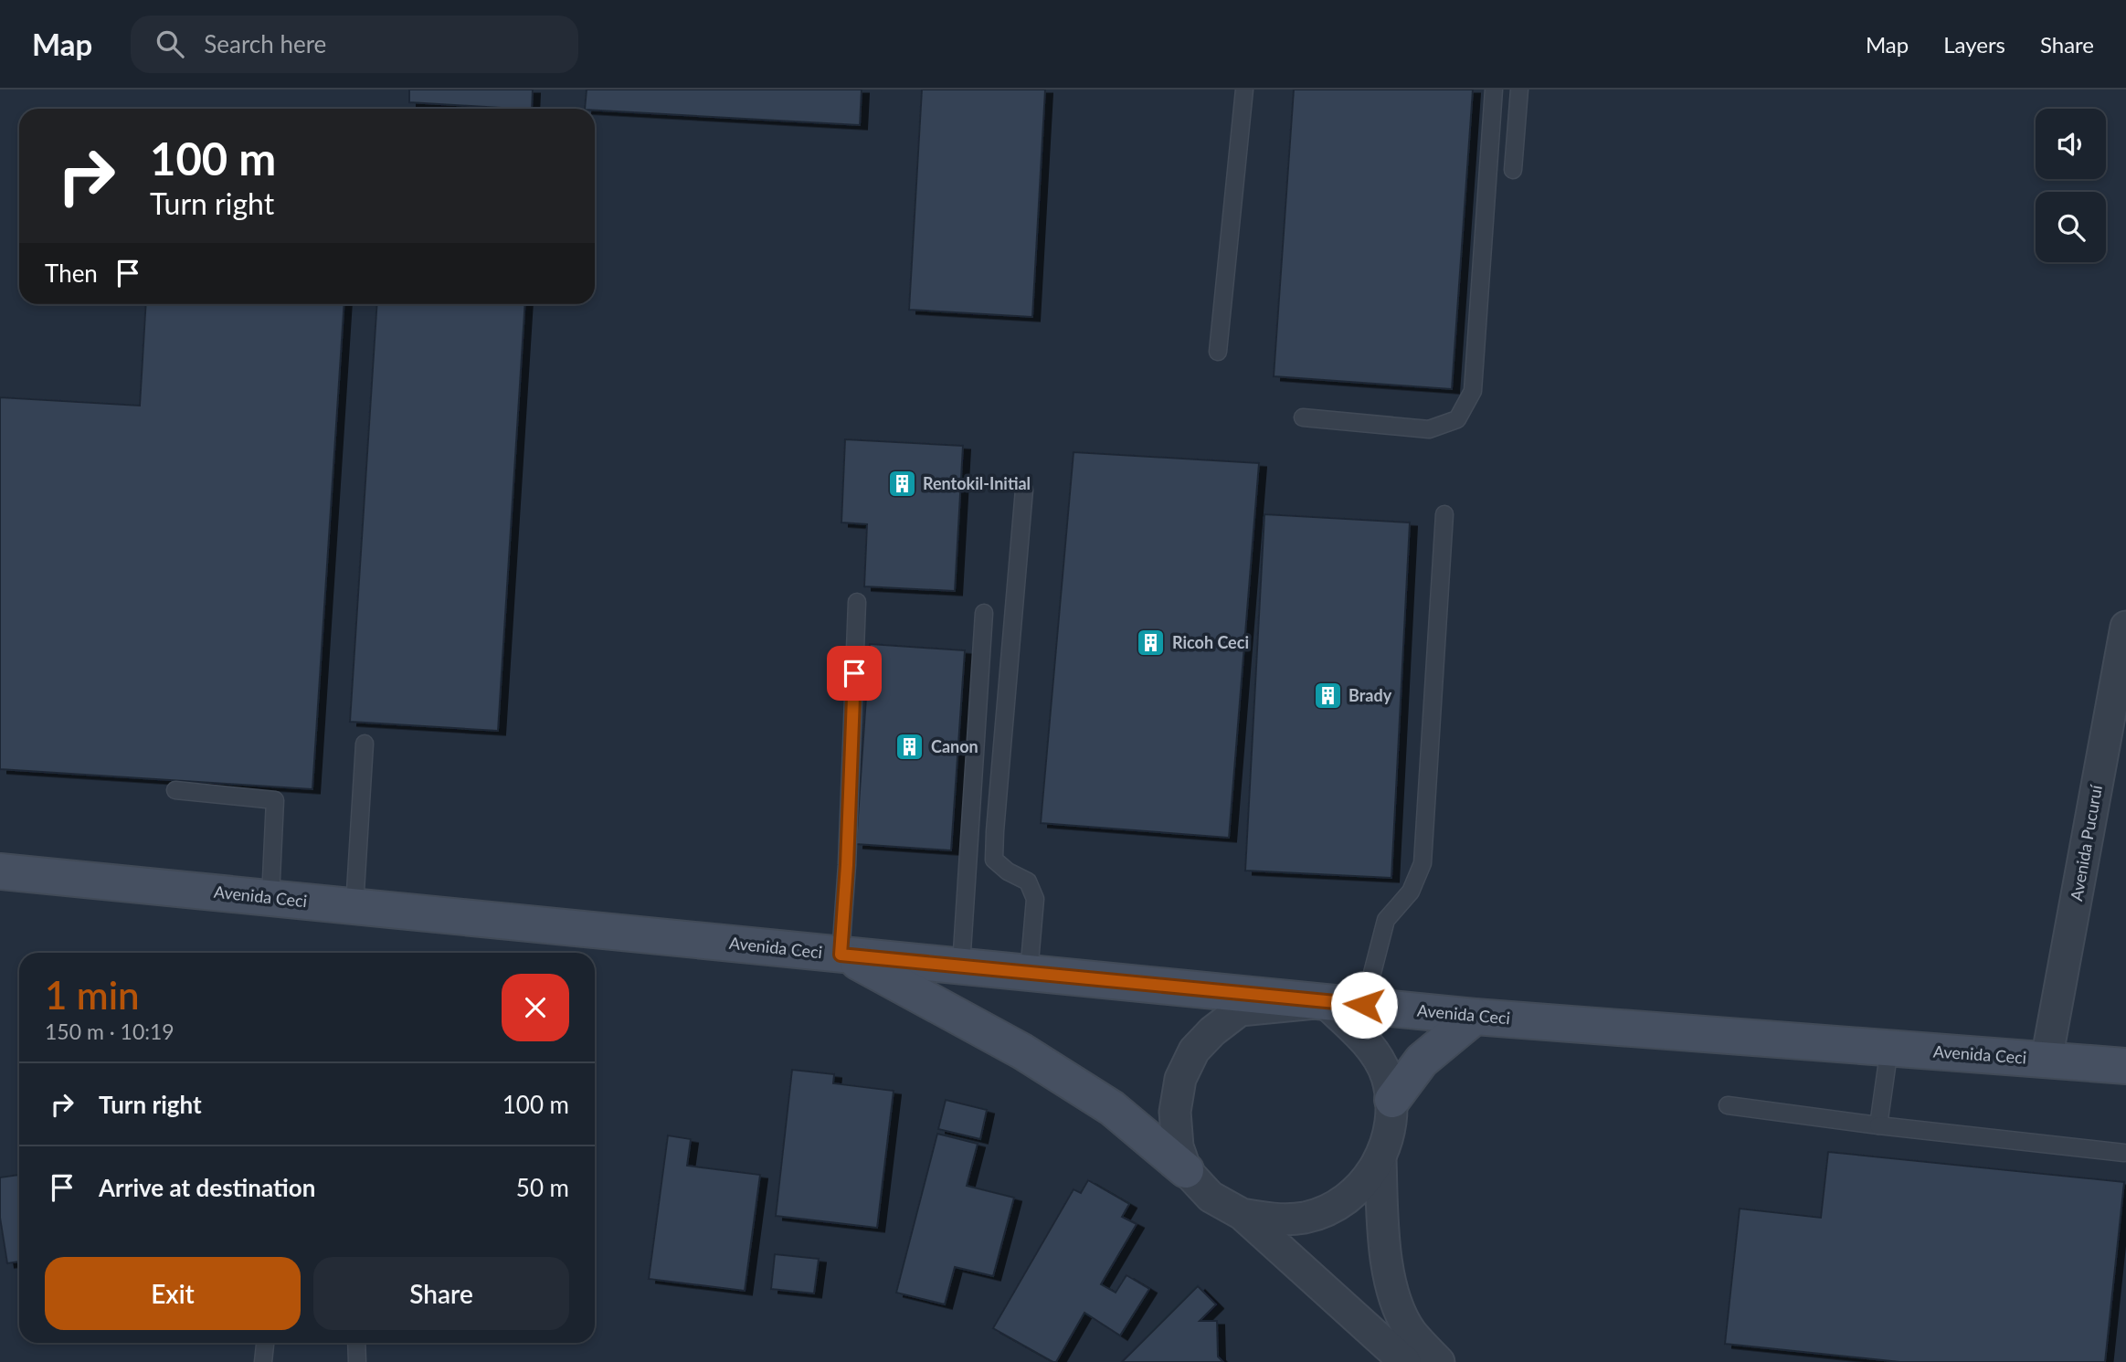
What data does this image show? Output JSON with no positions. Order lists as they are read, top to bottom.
{
  "streets": {
    "main road": ["Avenida Ceci"],
    "street": ["Avenida Pucuruí"]
  },
  "crossings": [
    ["Avenida Pucuruí", "Avenida Ceci"]
  ],
  "places": {
    "building": [
      "Rentokil-Initial",
      "Ricoh Ceci",
      "Brady",
      "Canon"
    ]
  },
  "page": {
    "header": "Map",
    "search": "Search here",
    "nav": ["Map", "Layers", "Share"],
    "turn": ["100 m", "Turn right"],
    "then": "Then",
    "heading": ["1 min", "150 m · 10:19"],
    "list": [
      {
        "name": "Turn right",
        "value": "100 m"
      },
      {
        "name": "Arrive at destination",
        "value": "50 m"
      }
    ],
    "buttons": ["Exit", "Share"]
  }
}
